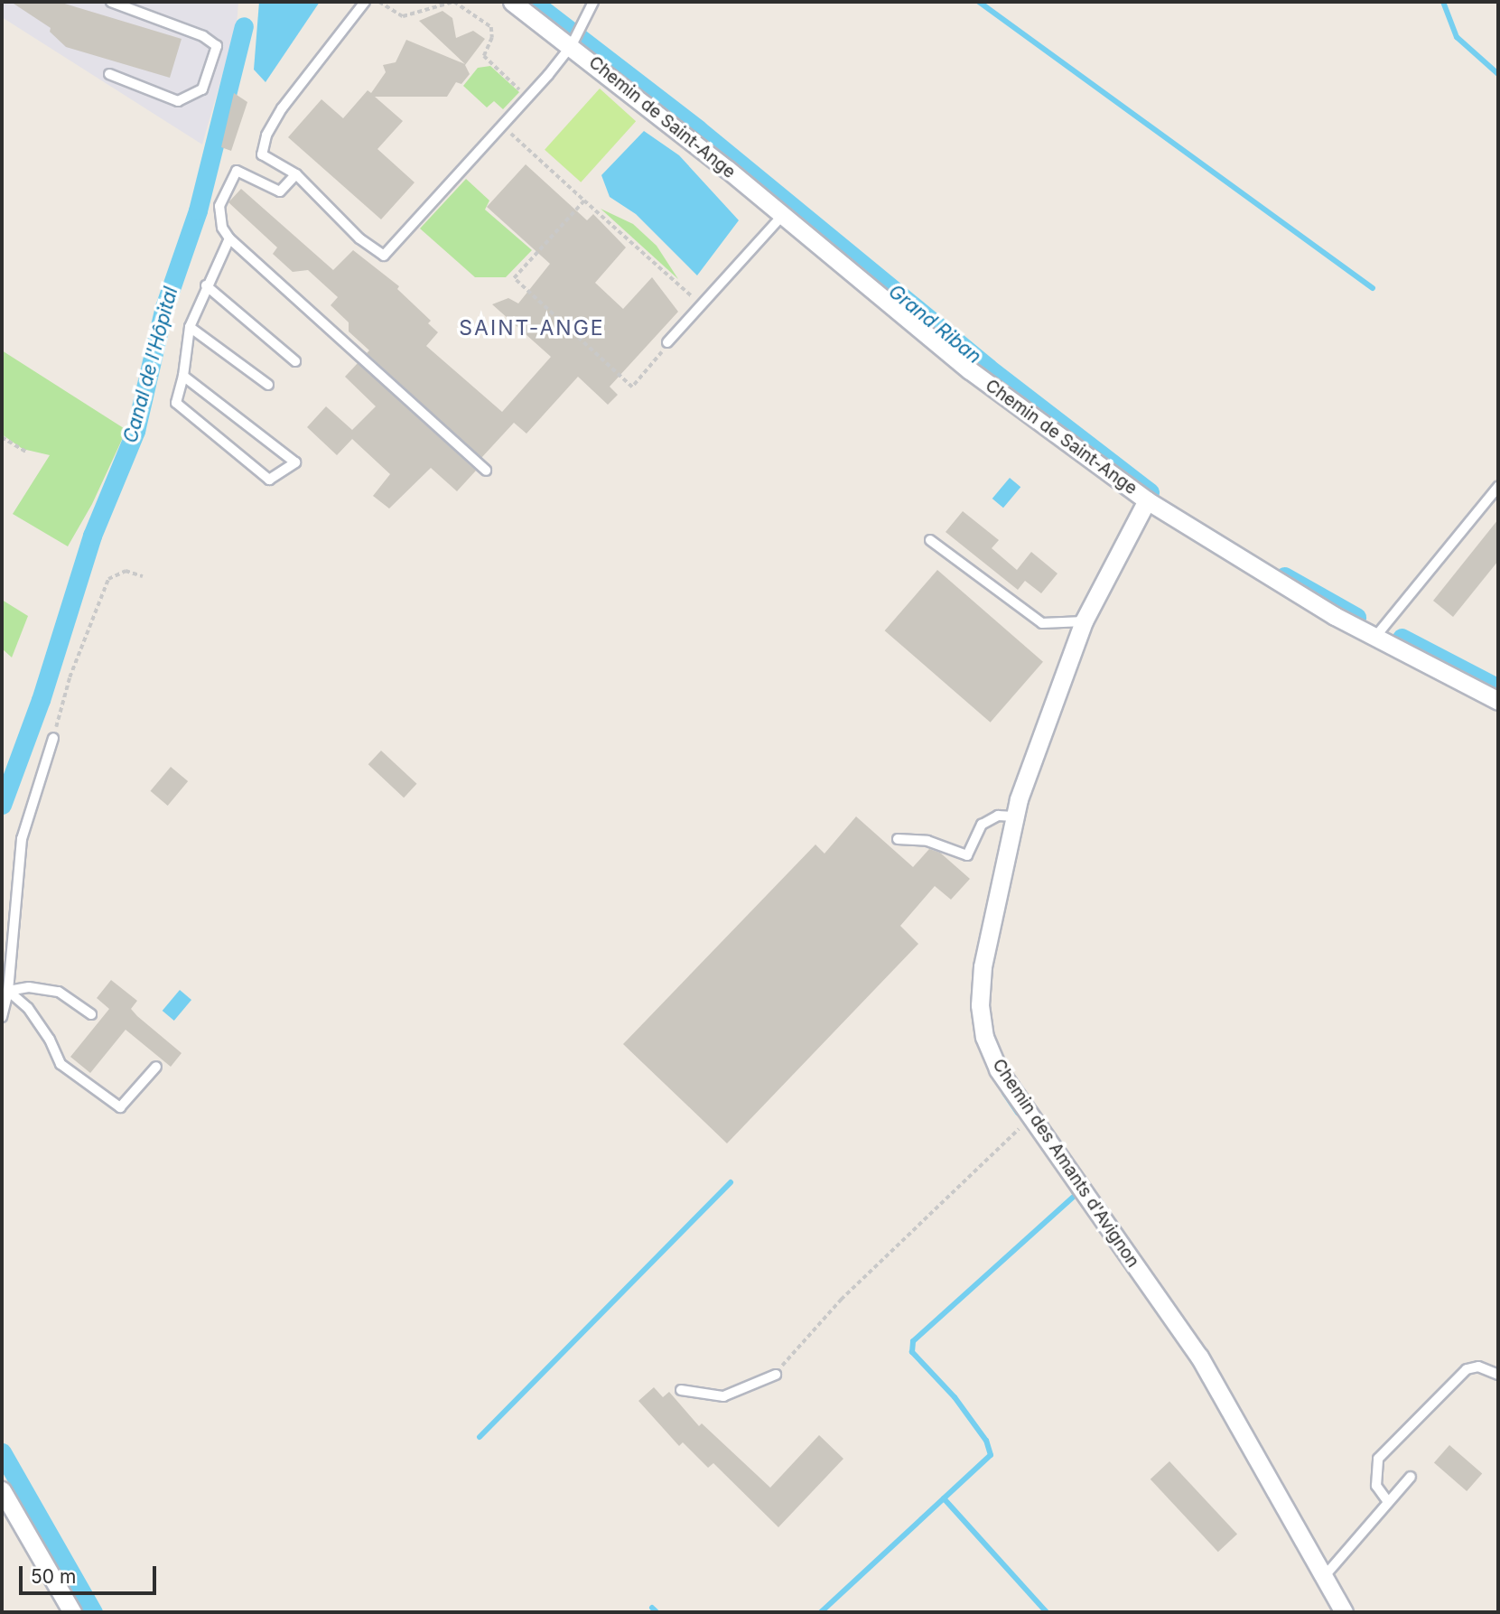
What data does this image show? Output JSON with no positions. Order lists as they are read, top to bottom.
{
  "streets": {
    "street": ["Chemin de Saint-Ange", "Chemin des Amants d'Avignon"]
  },
  "crossings": [
    ["Chemin de Saint-Ange", "Chemin des Amants d'Avignon"]
  ],
  "districts": ["SAINT-ANGE"],
  "water": ["Grand Riban", "Canal de l'Hôpital"],
  "scale_bar": "50 m"
}
